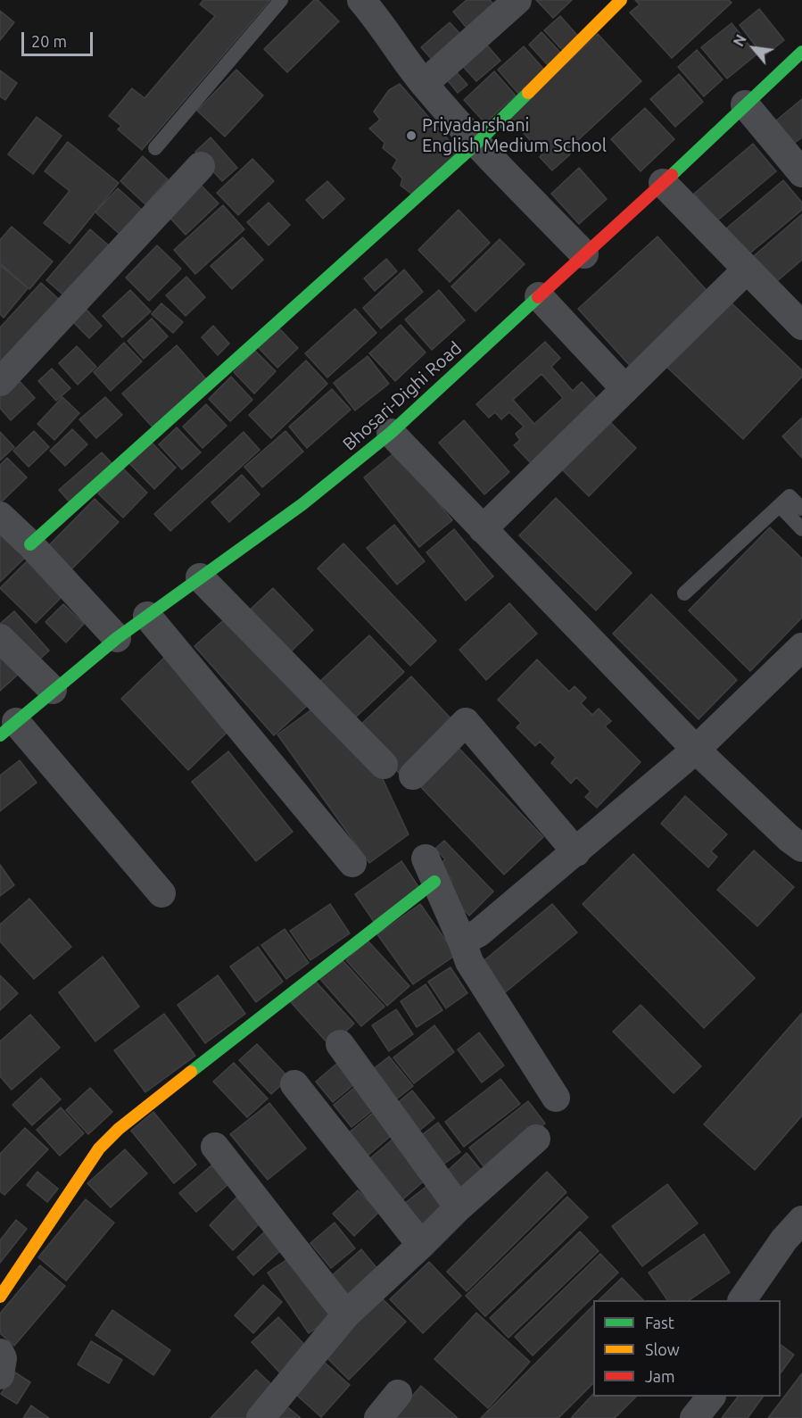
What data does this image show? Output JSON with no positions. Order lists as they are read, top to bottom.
{
  "streets": {
    "street": ["Bhosari-Dighi Road"]
  },
  "places": ["Priyadarshani English Medium School"],
  "legend": ["Fast", "Slow", "Jam"],
  "scale_bar": "20 m",
  "north": "top left"
}
